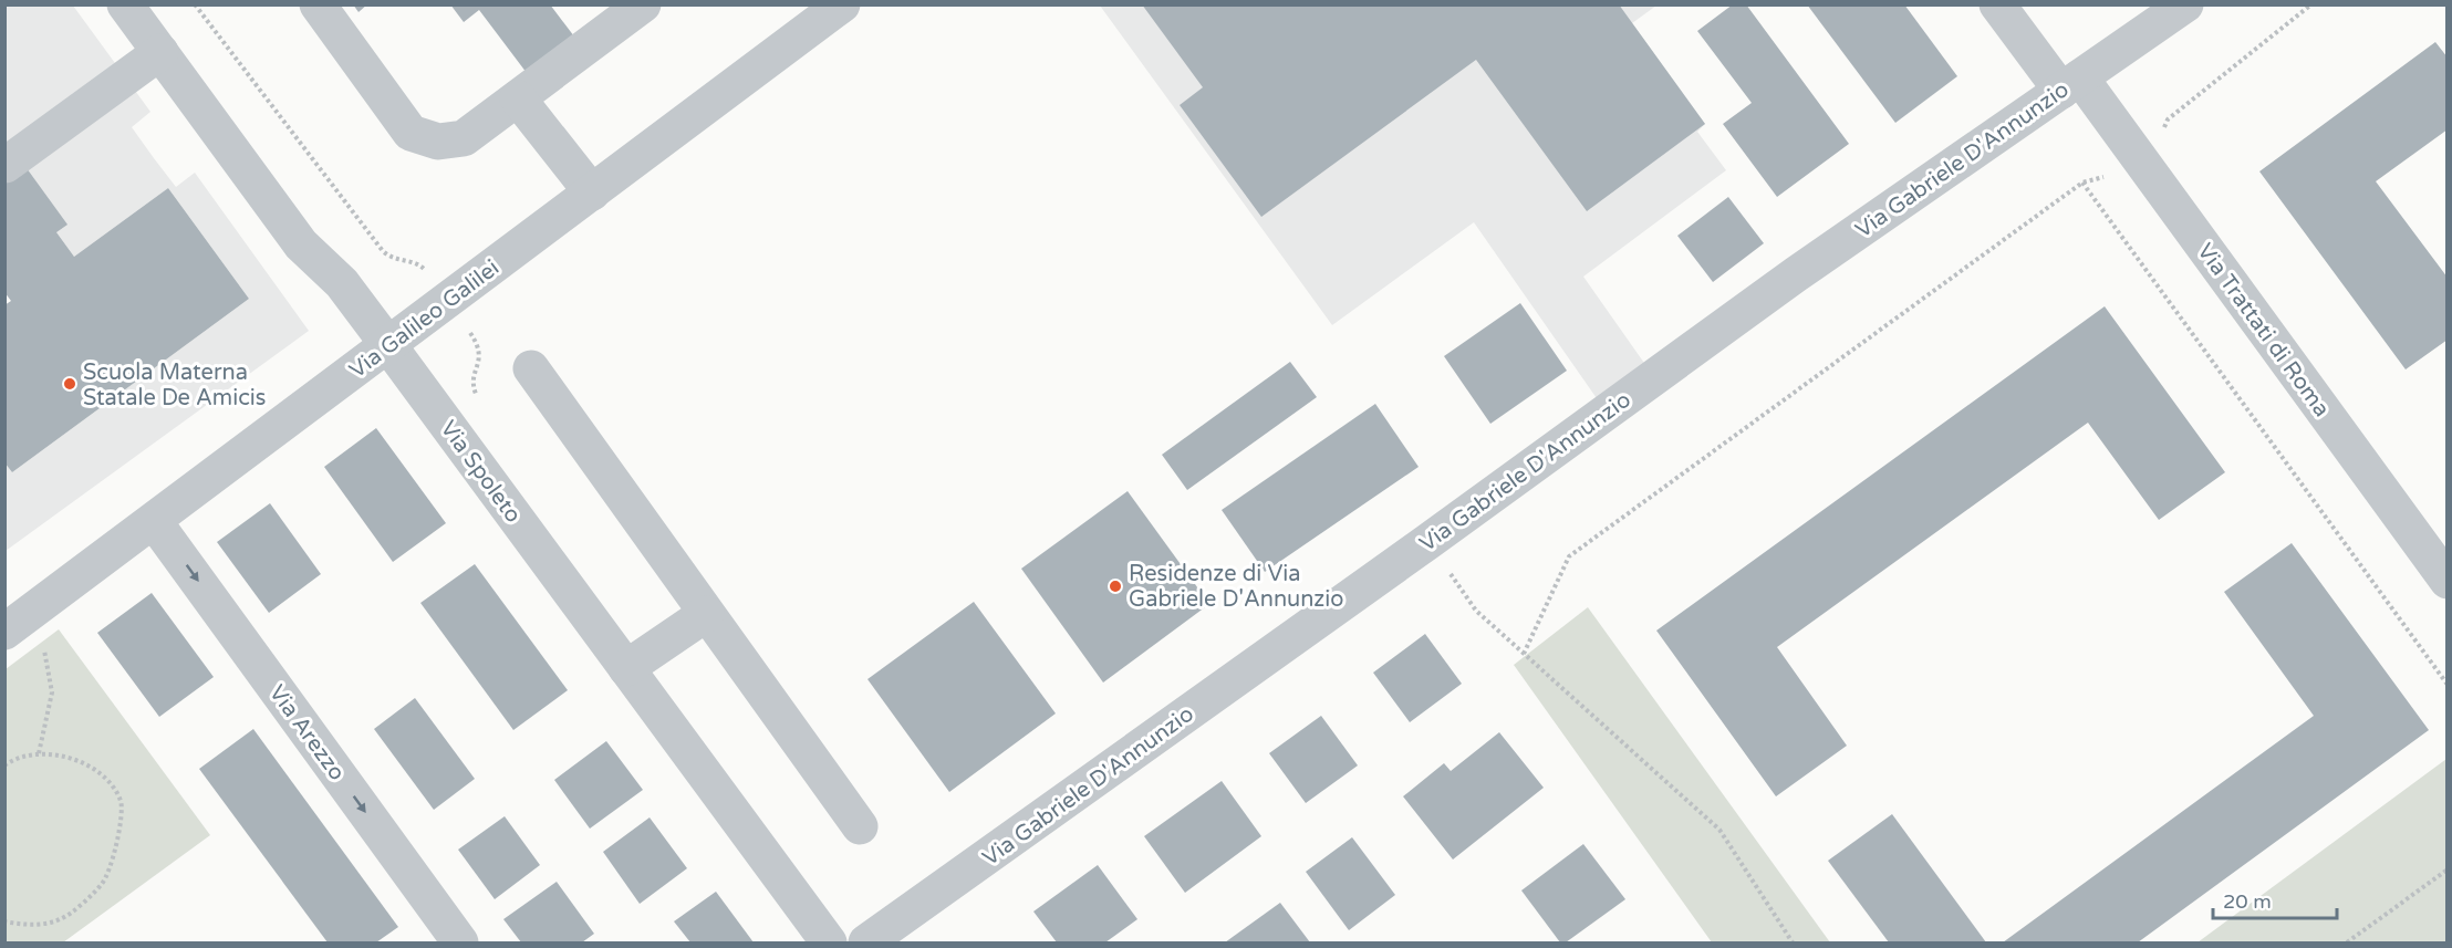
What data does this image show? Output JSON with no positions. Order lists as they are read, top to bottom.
{
  "streets": {
    "street": [
      "Via Gabriele D'Annunzio",
      "Via Galileo Galilei",
      "Via Trattati di Roma",
      "Via Spoleto",
      "Via Arezzo"
    ]
  },
  "crossings": [
    ["Via Gabriele D'Annunzio", "Via Trattati di Roma"],
    ["Via Galileo Galilei", "Via Spoleto"],
    ["Via Galileo Galilei", "Via Arezzo"]
  ],
  "one_way": ["Via Arezzo"],
  "places": ["Scuola Materna Statale De Amicis", "Residenze di Via Gabriele D'Annunzio"],
  "scale_bar": "20 m"
}
